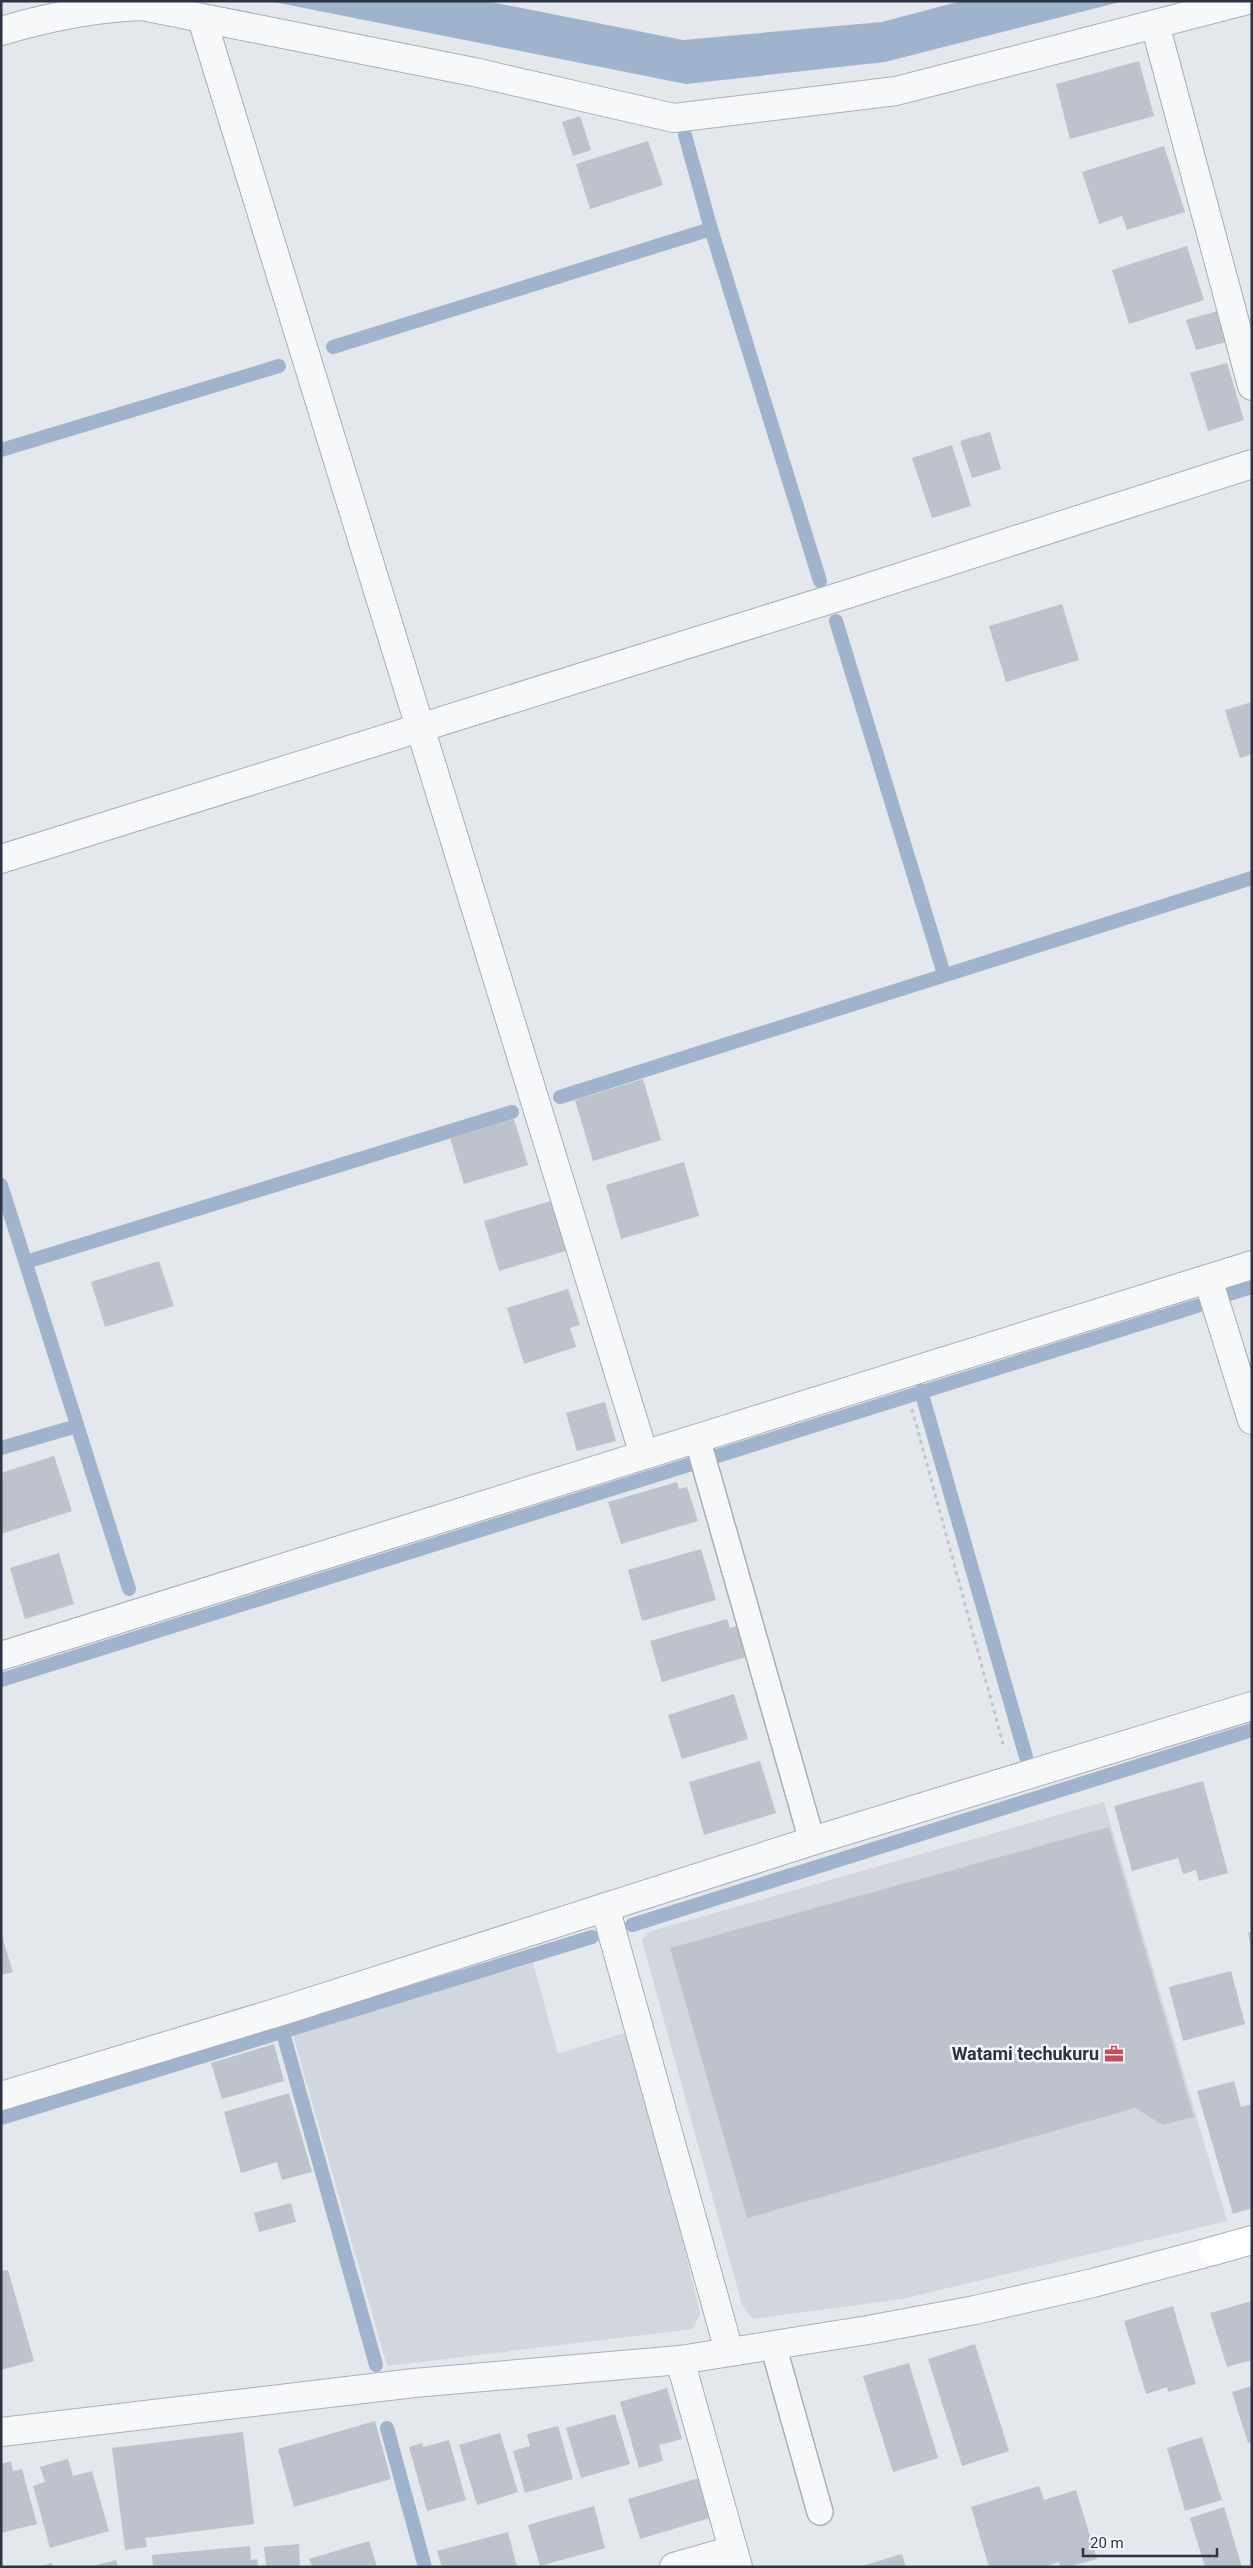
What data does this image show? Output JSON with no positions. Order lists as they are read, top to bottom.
{
  "places": {
    "office": ["Watami techukuru"]
  },
  "scale_bar": "20 m"
}
